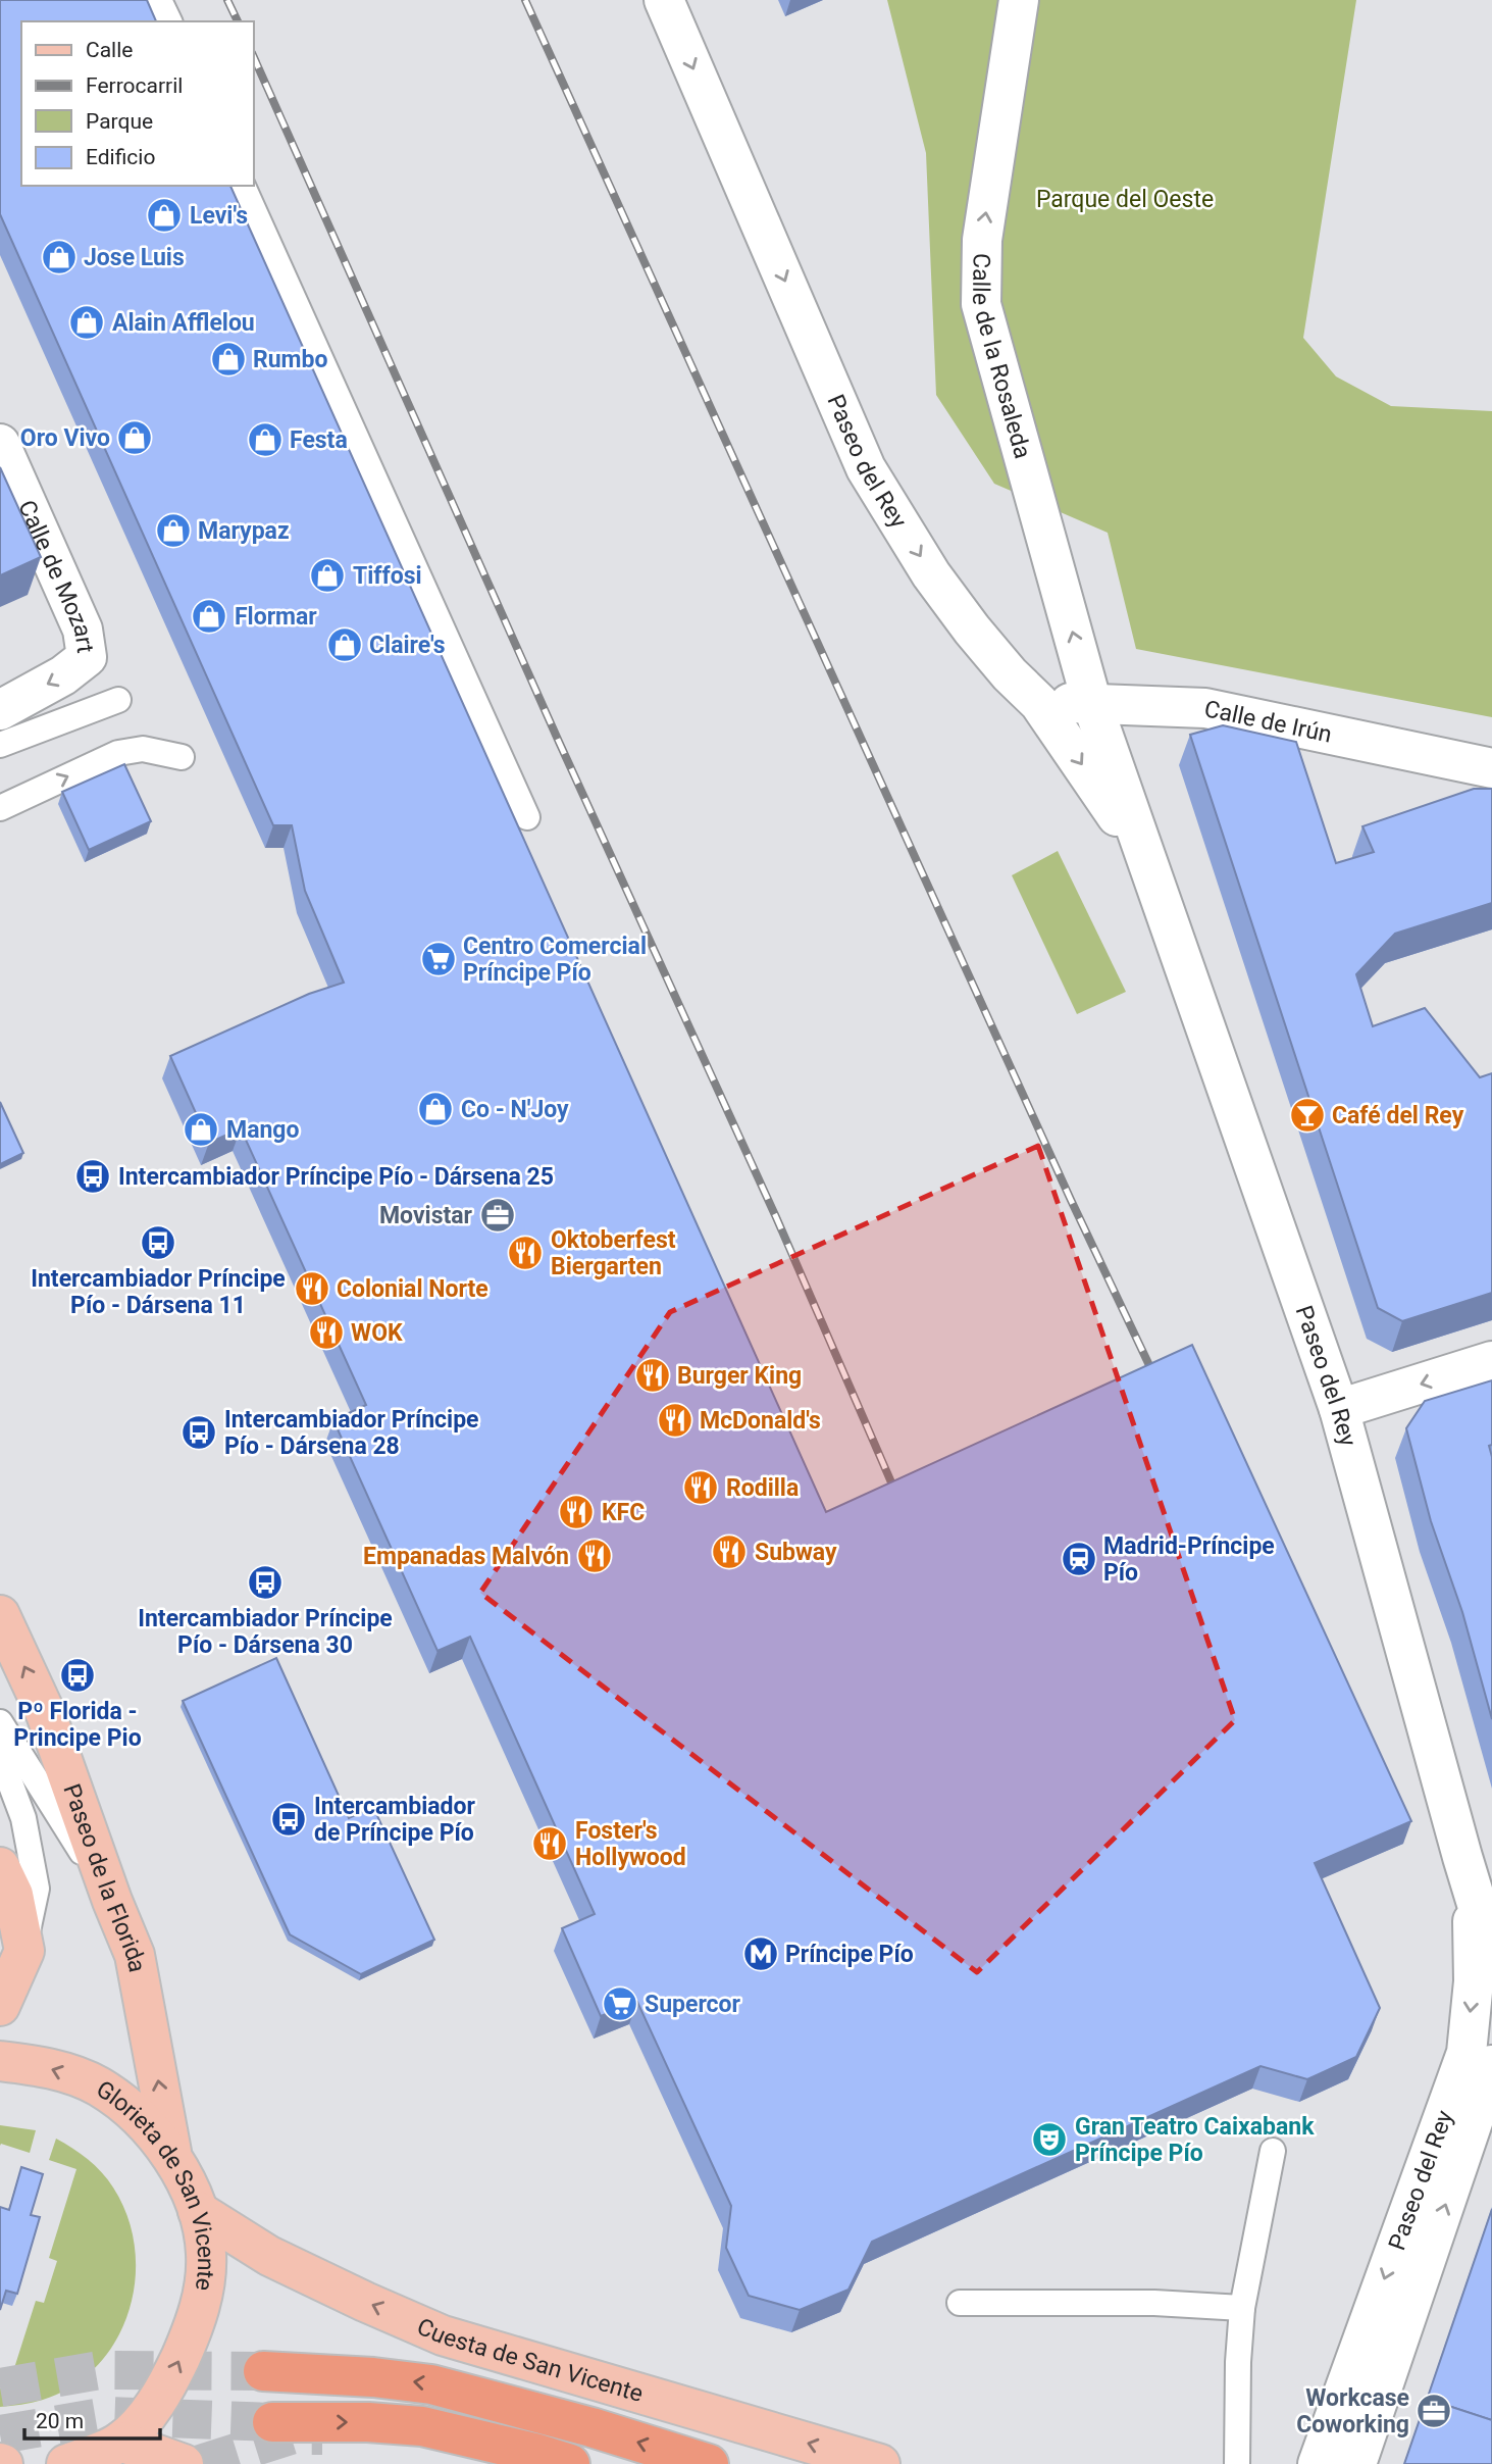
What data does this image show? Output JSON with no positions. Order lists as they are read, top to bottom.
{
  "streets": {
    "main road": ["Paseo de la Florida", "Glorieta de San Vicente", "Cuesta de San Vicente"],
    "street": [
      "Calle de la Rosaleda",
      "Paseo del Rey",
      "Calle de Mozart",
      "Calle de Irún"
    ]
  },
  "crossings": [
    ["Calle de la Rosaleda", "Paseo del Rey"],
    ["Calle de la Rosaleda", "Calle de Irún"],
    ["Paseo del Rey", "Calle de Irún"],
    ["Paseo de la Florida", "Glorieta de San Vicente"],
    ["Glorieta de San Vicente", "Cuesta de San Vicente"]
  ],
  "one_way": ["Calle de la Rosaleda", "Paseo de la Florida", "Cuesta de San Vicente"],
  "parks": ["Parque del Oeste"],
  "places": {
    "shop": [
      "Levi's",
      "Jose Luis",
      "Alain Afflelou",
      "Rumbo",
      "Oro Vivo",
      "Festa",
      "Marypaz",
      "Tiffosi",
      "Flormar",
      "Claire's",
      "Co - N'Joy",
      "Mango"
    ],
    "supermarket": ["Centro Comercial Príncipe Pío", "Supercor"],
    "bar": ["Café del Rey"],
    "bus stop": [
      "Intercambiador Príncipe Pío - Dársena 25",
      "Intercambiador Príncipe Pío - Dársena 11",
      "Intercambiador Príncipe Pío - Dársena 28",
      "Intercambiador Príncipe Pío - Dársena 30",
      "Pº Florida - Principe Pio",
      "Intercambiador de Príncipe Pío"
    ],
    "office": ["Movistar", "Workcase Coworking"],
    "restaurant": [
      "Oktoberfest Biergarten",
      "Colonial Norte",
      "WOK",
      "Burger King",
      "McDonald's",
      "Rodilla",
      "KFC",
      "Subway",
      "Empanadas Malvón",
      "Foster's Hollywood"
    ],
    "station": ["Madrid-Príncipe Pío"],
    "metro station": ["Príncipe Pío"],
    "theatre": ["Gran Teatro Caixabank Príncipe Pío"]
  },
  "legend": [
    "Calle",
    "Ferrocarril",
    "Parque",
    "Edificio"
  ],
  "scale_bar": "20 m"
}
